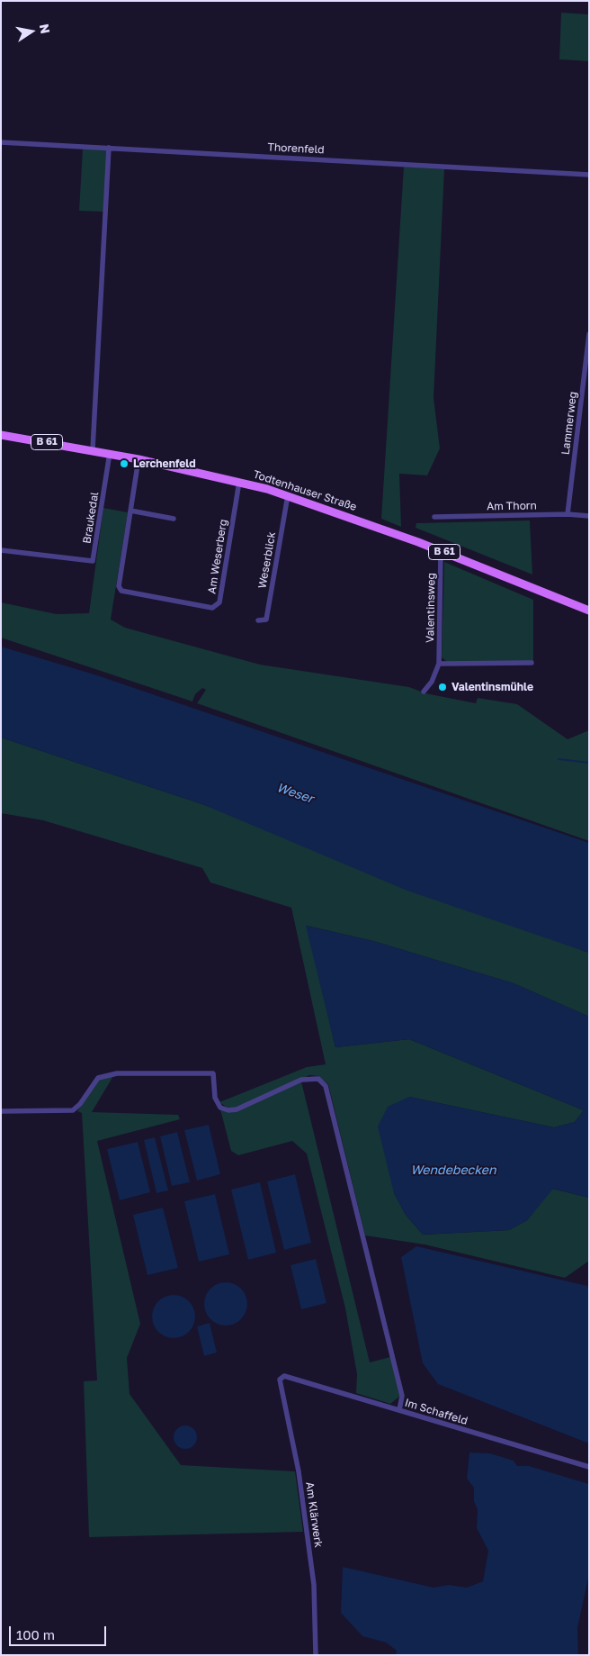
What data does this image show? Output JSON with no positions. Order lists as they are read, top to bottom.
{
  "streets": {
    "main road": ["B 61", "Todtenhauser Straße"],
    "street": [
      "Thorenfeld",
      "Lammerweg",
      "Am Thorn",
      "Braukedal",
      "Am Weserberg",
      "Weserblick",
      "Valentinsweg",
      "Im Schaffeld",
      "Am Klärwerk"
    ]
  },
  "crossings": [
    ["Lammerweg", "Am Thorn"],
    ["Todtenhauser Straße", "Braukedal"],
    ["Todtenhauser Straße", "Am Weserberg"],
    ["Todtenhauser Straße", "Weserblick"],
    ["Todtenhauser Straße", "Valentinsweg"],
    ["Im Schaffeld", "Am Klärwerk"]
  ],
  "water": ["Weser", "Wendebecken"],
  "places": ["Lerchenfeld", "Valentinsmühle"],
  "scale_bar": "100 m",
  "north": "right"
}
